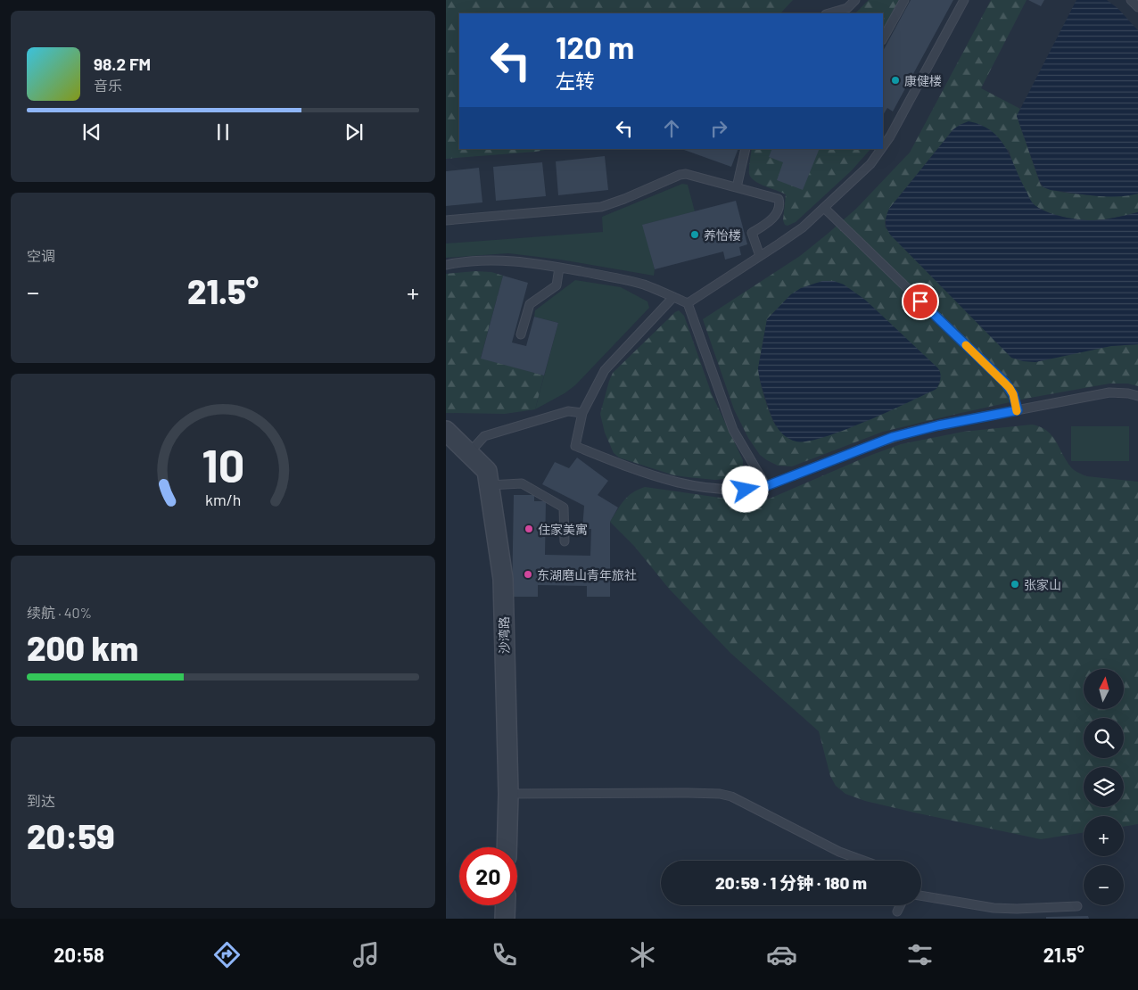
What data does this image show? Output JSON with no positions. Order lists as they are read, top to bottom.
{
  "streets": {
    "street": ["沙湾路"]
  },
  "places": [
    "康健楼",
    "养怡楼",
    "住家美寓",
    "东湖磨山青年旅社",
    "张家山"
  ],
  "north": "top",
  "page": {
    "turn": ["120 m", "左转"],
    "song": ["98.2 FM", "音乐"],
    "tile": [
      "空调",
      ["续航 · 40%", "200 km"],
      ["到达", "20:59"]
    ],
    "heat": ["−", "21.5°", "+"],
    "map_buttons": ["+", "−"],
    "limit": "20",
    "trip": "20:59 · 1 分钟 · 180 m",
    "tabs": ["20:58", "21.5°"],
    "gauge": ["10", "km/h"]
  }
}
